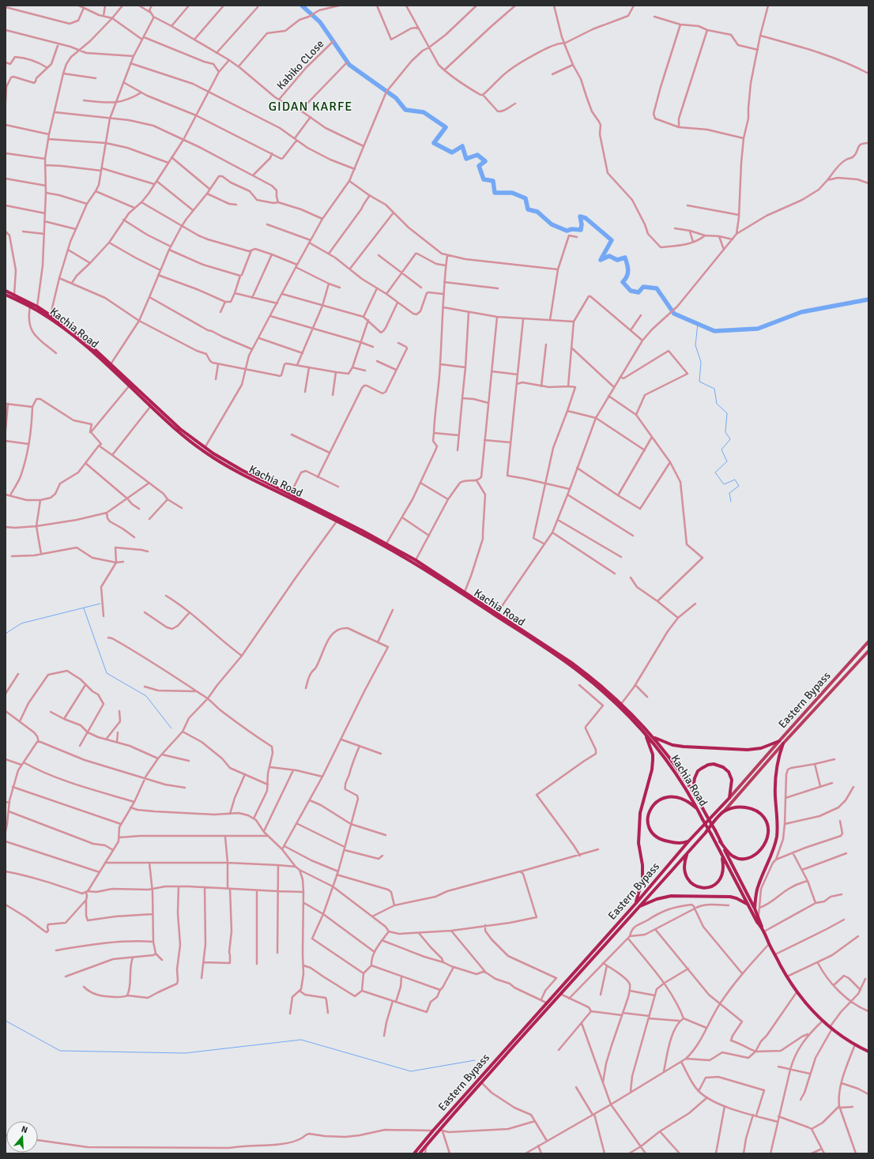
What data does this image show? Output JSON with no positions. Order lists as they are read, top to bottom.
{
  "streets": {
    "highway": ["Kachia Road", "Eastern Bypass"],
    "street": ["Kabiko CLose"]
  },
  "districts": ["GIDAN KARFE"],
  "north": "top"
}
